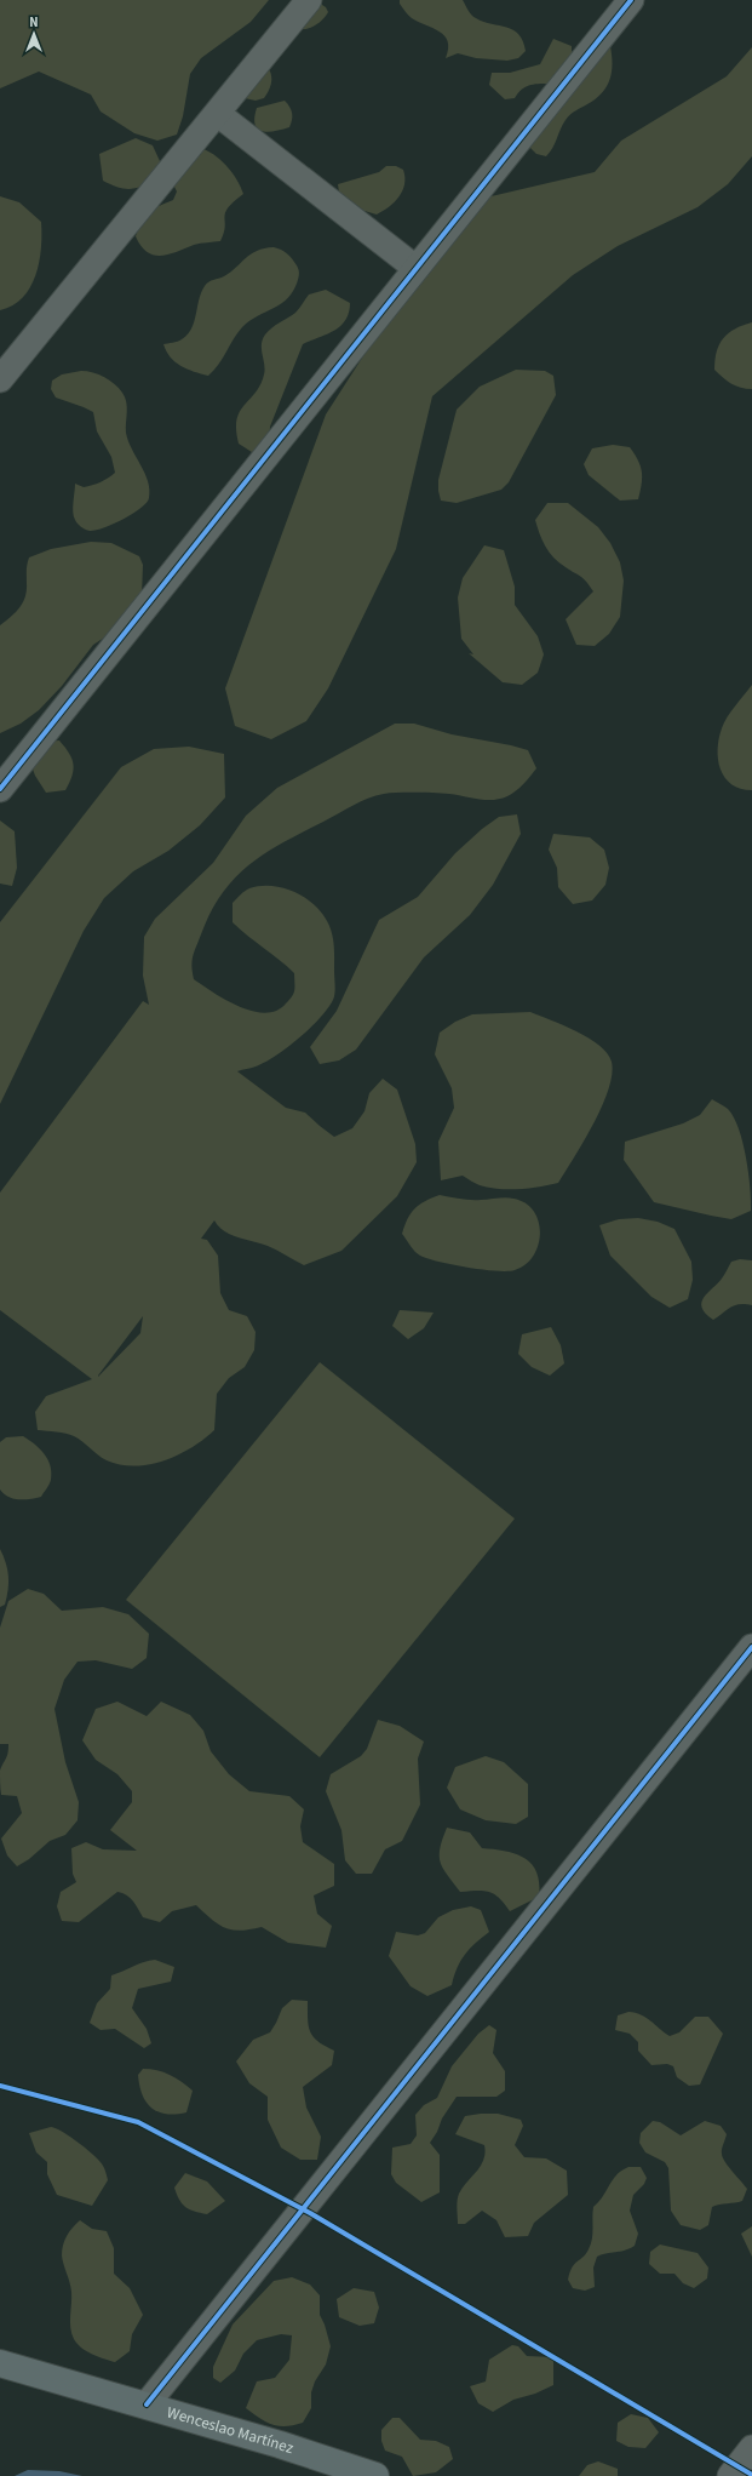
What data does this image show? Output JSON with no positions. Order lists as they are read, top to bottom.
{
  "streets": {
    "main road": ["Wenceslao Martínez"]
  },
  "north": "top"
}
